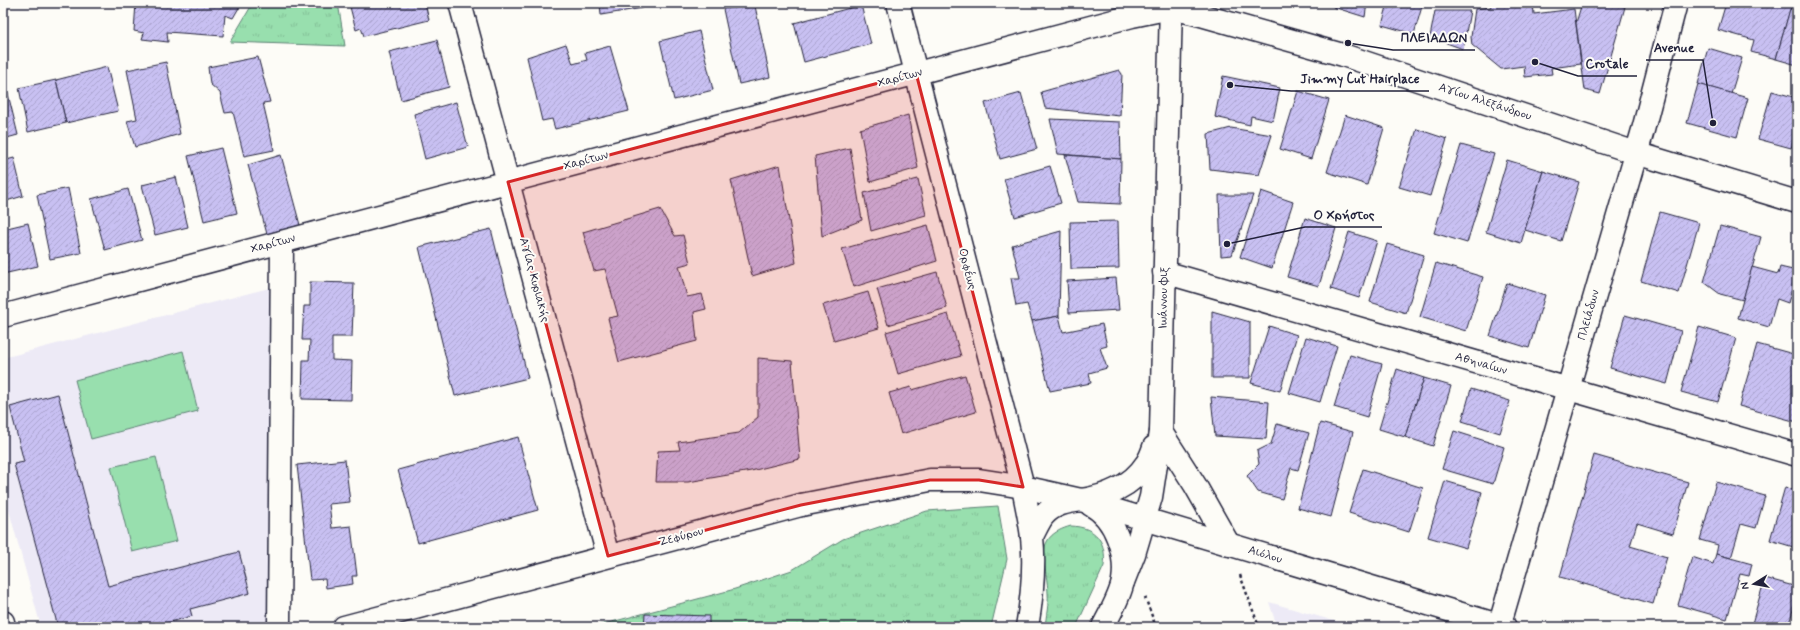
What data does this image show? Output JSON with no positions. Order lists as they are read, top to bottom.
{
  "streets": {
    "street": [
      "Χαρίτων",
      "Αγίου Αλεξάνδρου",
      "Ορφέως",
      "Αγίας Κυριακής",
      "Ιωάννου Φιξ",
      "Πλειάδων",
      "Αθηναίων",
      "Ζεφύρου",
      "Αιόλου"
    ]
  },
  "crossings": [
    ["Χαρίτων", "Αγίου Αλεξάνδρου"],
    ["Χαρίτων", "Ορφέως"],
    ["Χαρίτων", "Αγίας Κυριακής"],
    ["Χαρίτων", "Ιωάννου Φιξ"],
    ["Αγίου Αλεξάνδρου", "Ιωάννου Φιξ"],
    ["Αγίου Αλεξάνδρου", "Πλειάδων"],
    ["Ορφέως", "Ζεφύρου"],
    ["Ορφέως", "Αιόλου"],
    ["Αγίας Κυριακής", "Ζεφύρου"],
    ["Ιωάννου Φιξ", "Αθηναίων"],
    ["Ιωάννου Φιξ", "Αιόλου"],
    ["Πλειάδων", "Αθηναίων"],
    ["Πλειάδων", "Αιόλου"],
    ["Ζεφύρου", "Αιόλου"]
  ],
  "places": [
    "ΠΛΕΙΑΔΩΝ",
    "Crotale",
    "Jimmy Cut Hairplace",
    "Avenue",
    "Ο Χρήστος"
  ],
  "north": "left"
}
